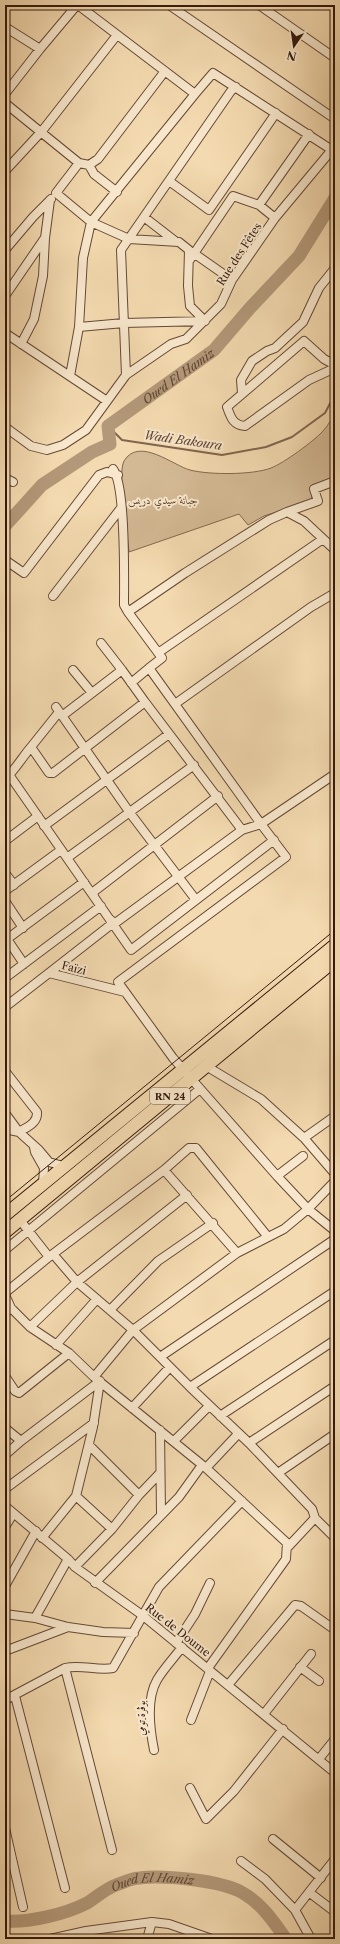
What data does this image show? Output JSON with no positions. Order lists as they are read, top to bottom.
{
  "streets": {
    "main road": ["RN 24"],
    "street": [
      "Rue des Fêtes",
      "Faïzi",
      "Rue de Doume",
      "بوڤرة تومي"
    ]
  },
  "crossings": [
    ["Rue de Doume", "بوڤرة تومي"]
  ],
  "water": ["Oued El Hamiz", "Wadi Bakoura"],
  "parks": ["جبانة سيدي دريس"],
  "north": "bottom"
}
